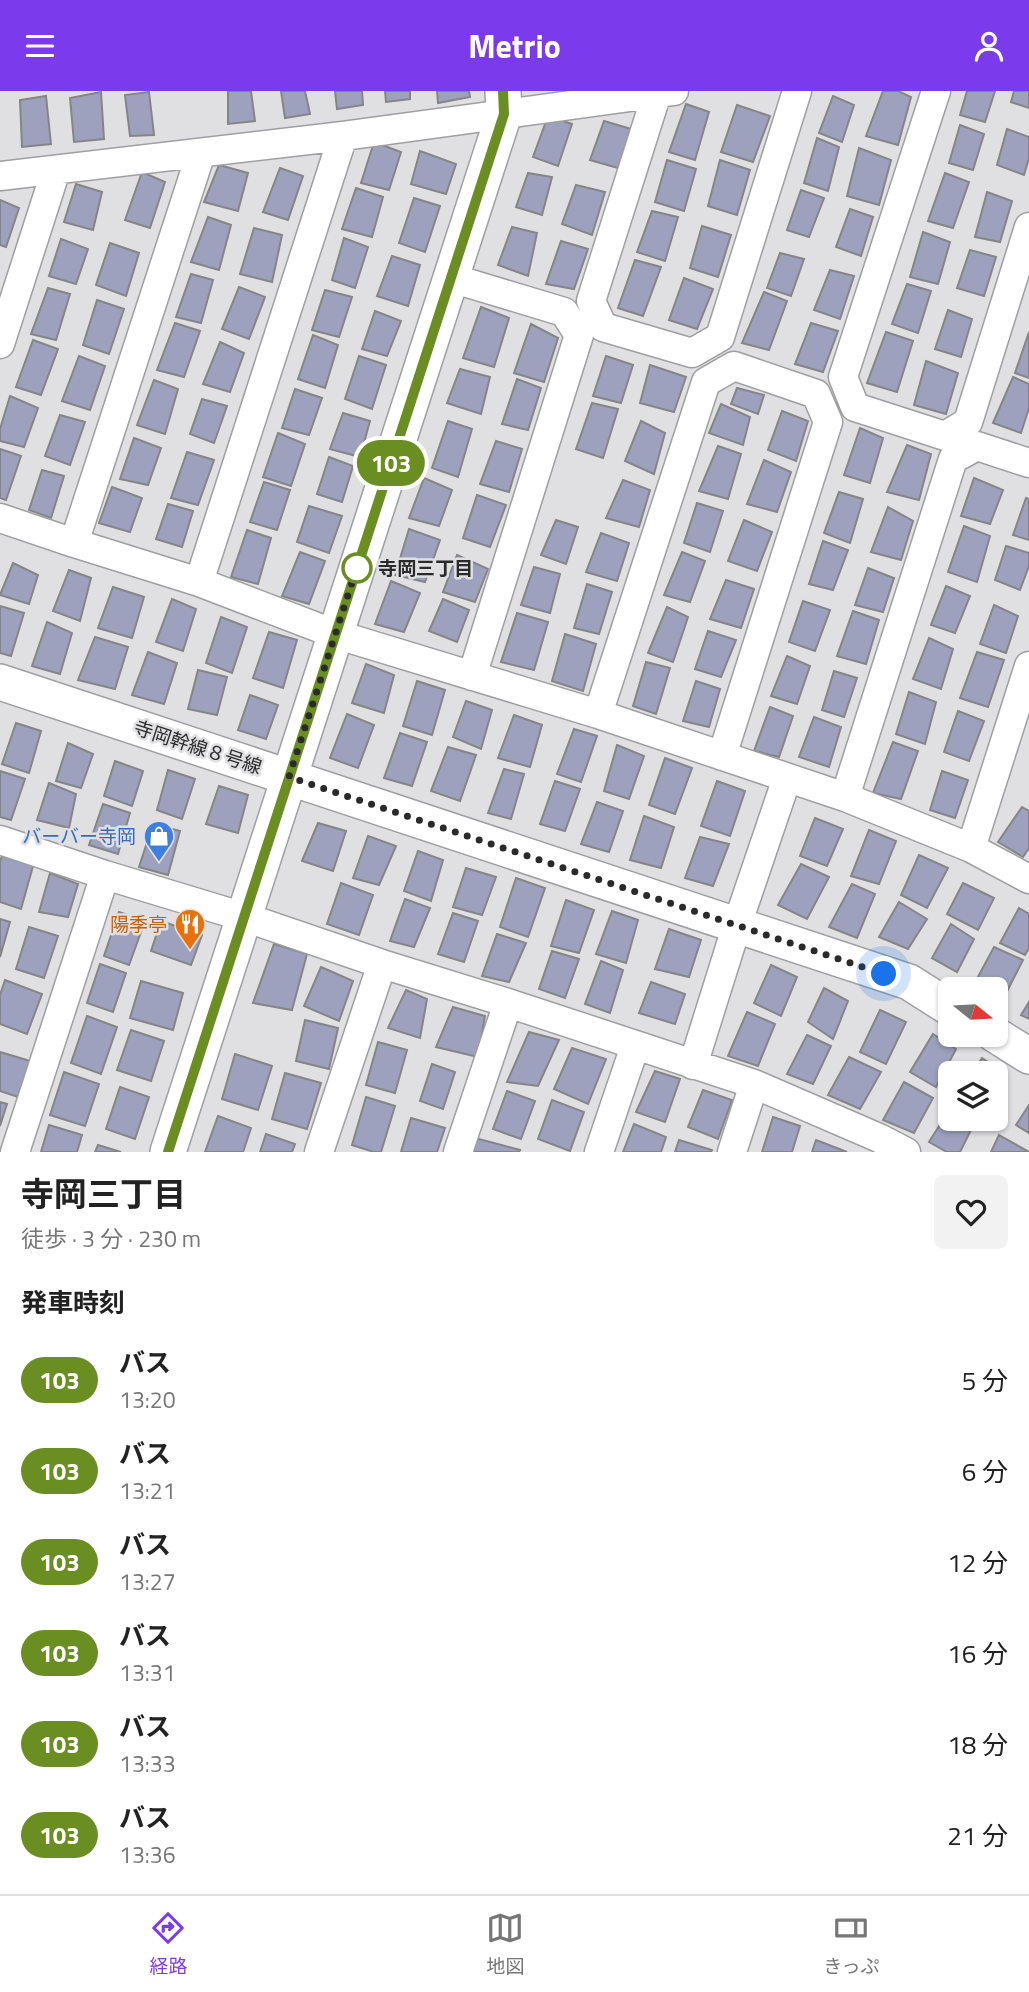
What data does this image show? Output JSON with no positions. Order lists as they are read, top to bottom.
{
  "streets": {
    "street": ["寺岡幹線８号線"]
  },
  "places": {
    "other": ["寺岡三丁目"],
    "shop": ["バーバー寺岡"],
    "restaurant": ["陽季亭"]
  },
  "lines": ["bus line 103"],
  "north": "right",
  "page": {
    "header": "Metrio",
    "on_map": "103",
    "heading": [
      ["寺岡三丁目", "徒歩 · 3 分 · 230 m"],
      "発車時刻"
    ],
    "list": [
      {
        "mark": "103",
        "name": "バス",
        "note": "13:20",
        "value": "5 分"
      },
      {
        "mark": "103",
        "name": "バス",
        "note": "13:21",
        "value": "6 分"
      },
      {
        "mark": "103",
        "name": "バス",
        "note": "13:27",
        "value": "12 分"
      },
      {
        "mark": "103",
        "name": "バス",
        "note": "13:31",
        "value": "16 分"
      },
      {
        "mark": "103",
        "name": "バス",
        "note": "13:33",
        "value": "18 分"
      },
      {
        "mark": "103",
        "name": "バス",
        "note": "13:36",
        "value": "21 分"
      }
    ],
    "tabs": ["経路", "地図", "きっぷ"]
  }
}
